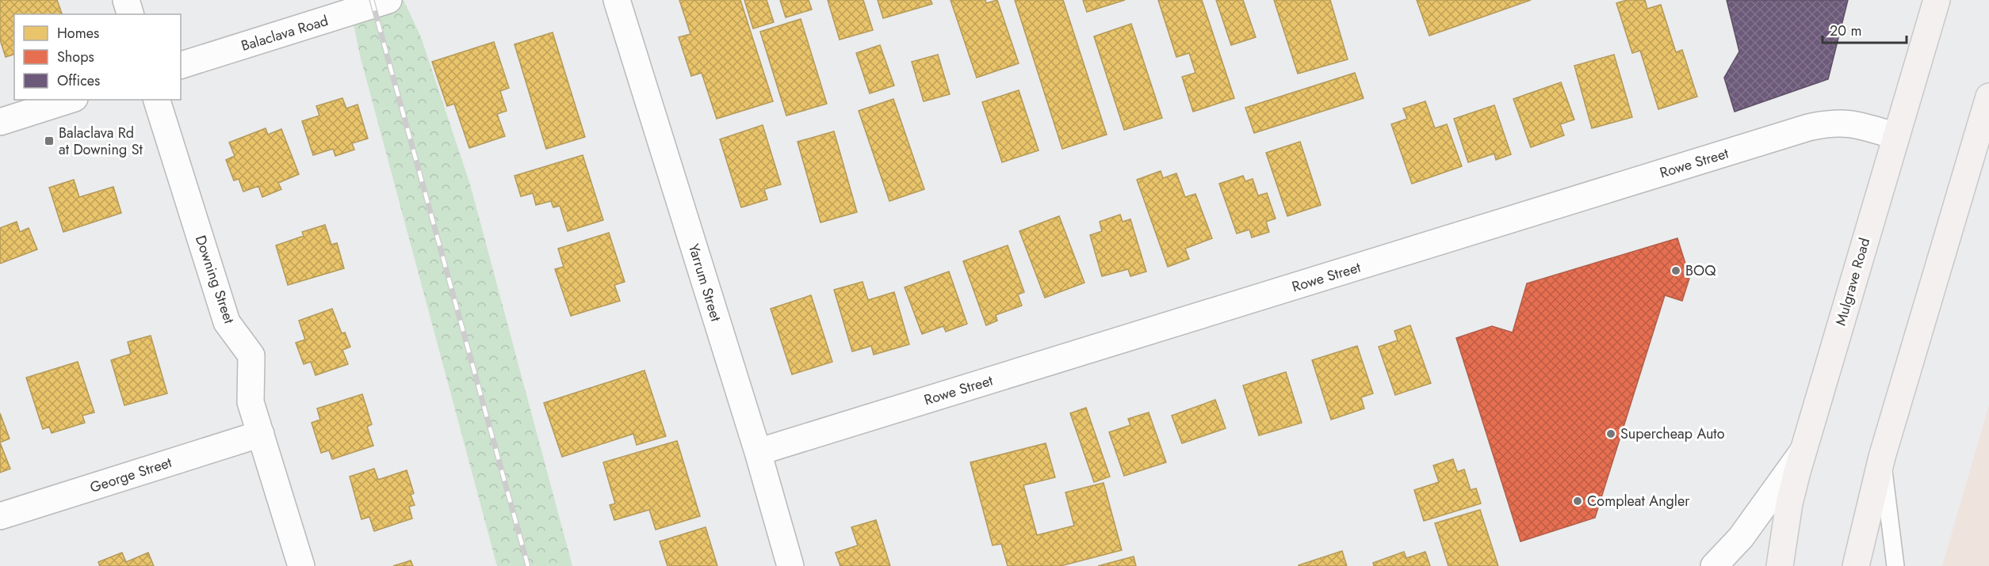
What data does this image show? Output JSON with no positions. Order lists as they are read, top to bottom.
{
  "streets": {
    "main road": ["Mulgrave Road"],
    "street": [
      "Balaclava Road",
      "Rowe Street",
      "Downing Street",
      "Yarrum Street",
      "George Street"
    ]
  },
  "crossings": [
    ["Rowe Street", "Mulgrave Road"],
    ["Rowe Street", "Yarrum Street"],
    ["Downing Street", "George Street"]
  ],
  "places": {
    "transit": ["Balaclava Rd at Downing St"],
    "other": ["BOQ", "Supercheap Auto", "Compleat Angler"]
  },
  "legend": ["Homes", "Shops", "Offices"],
  "scale_bar": "20 m"
}
